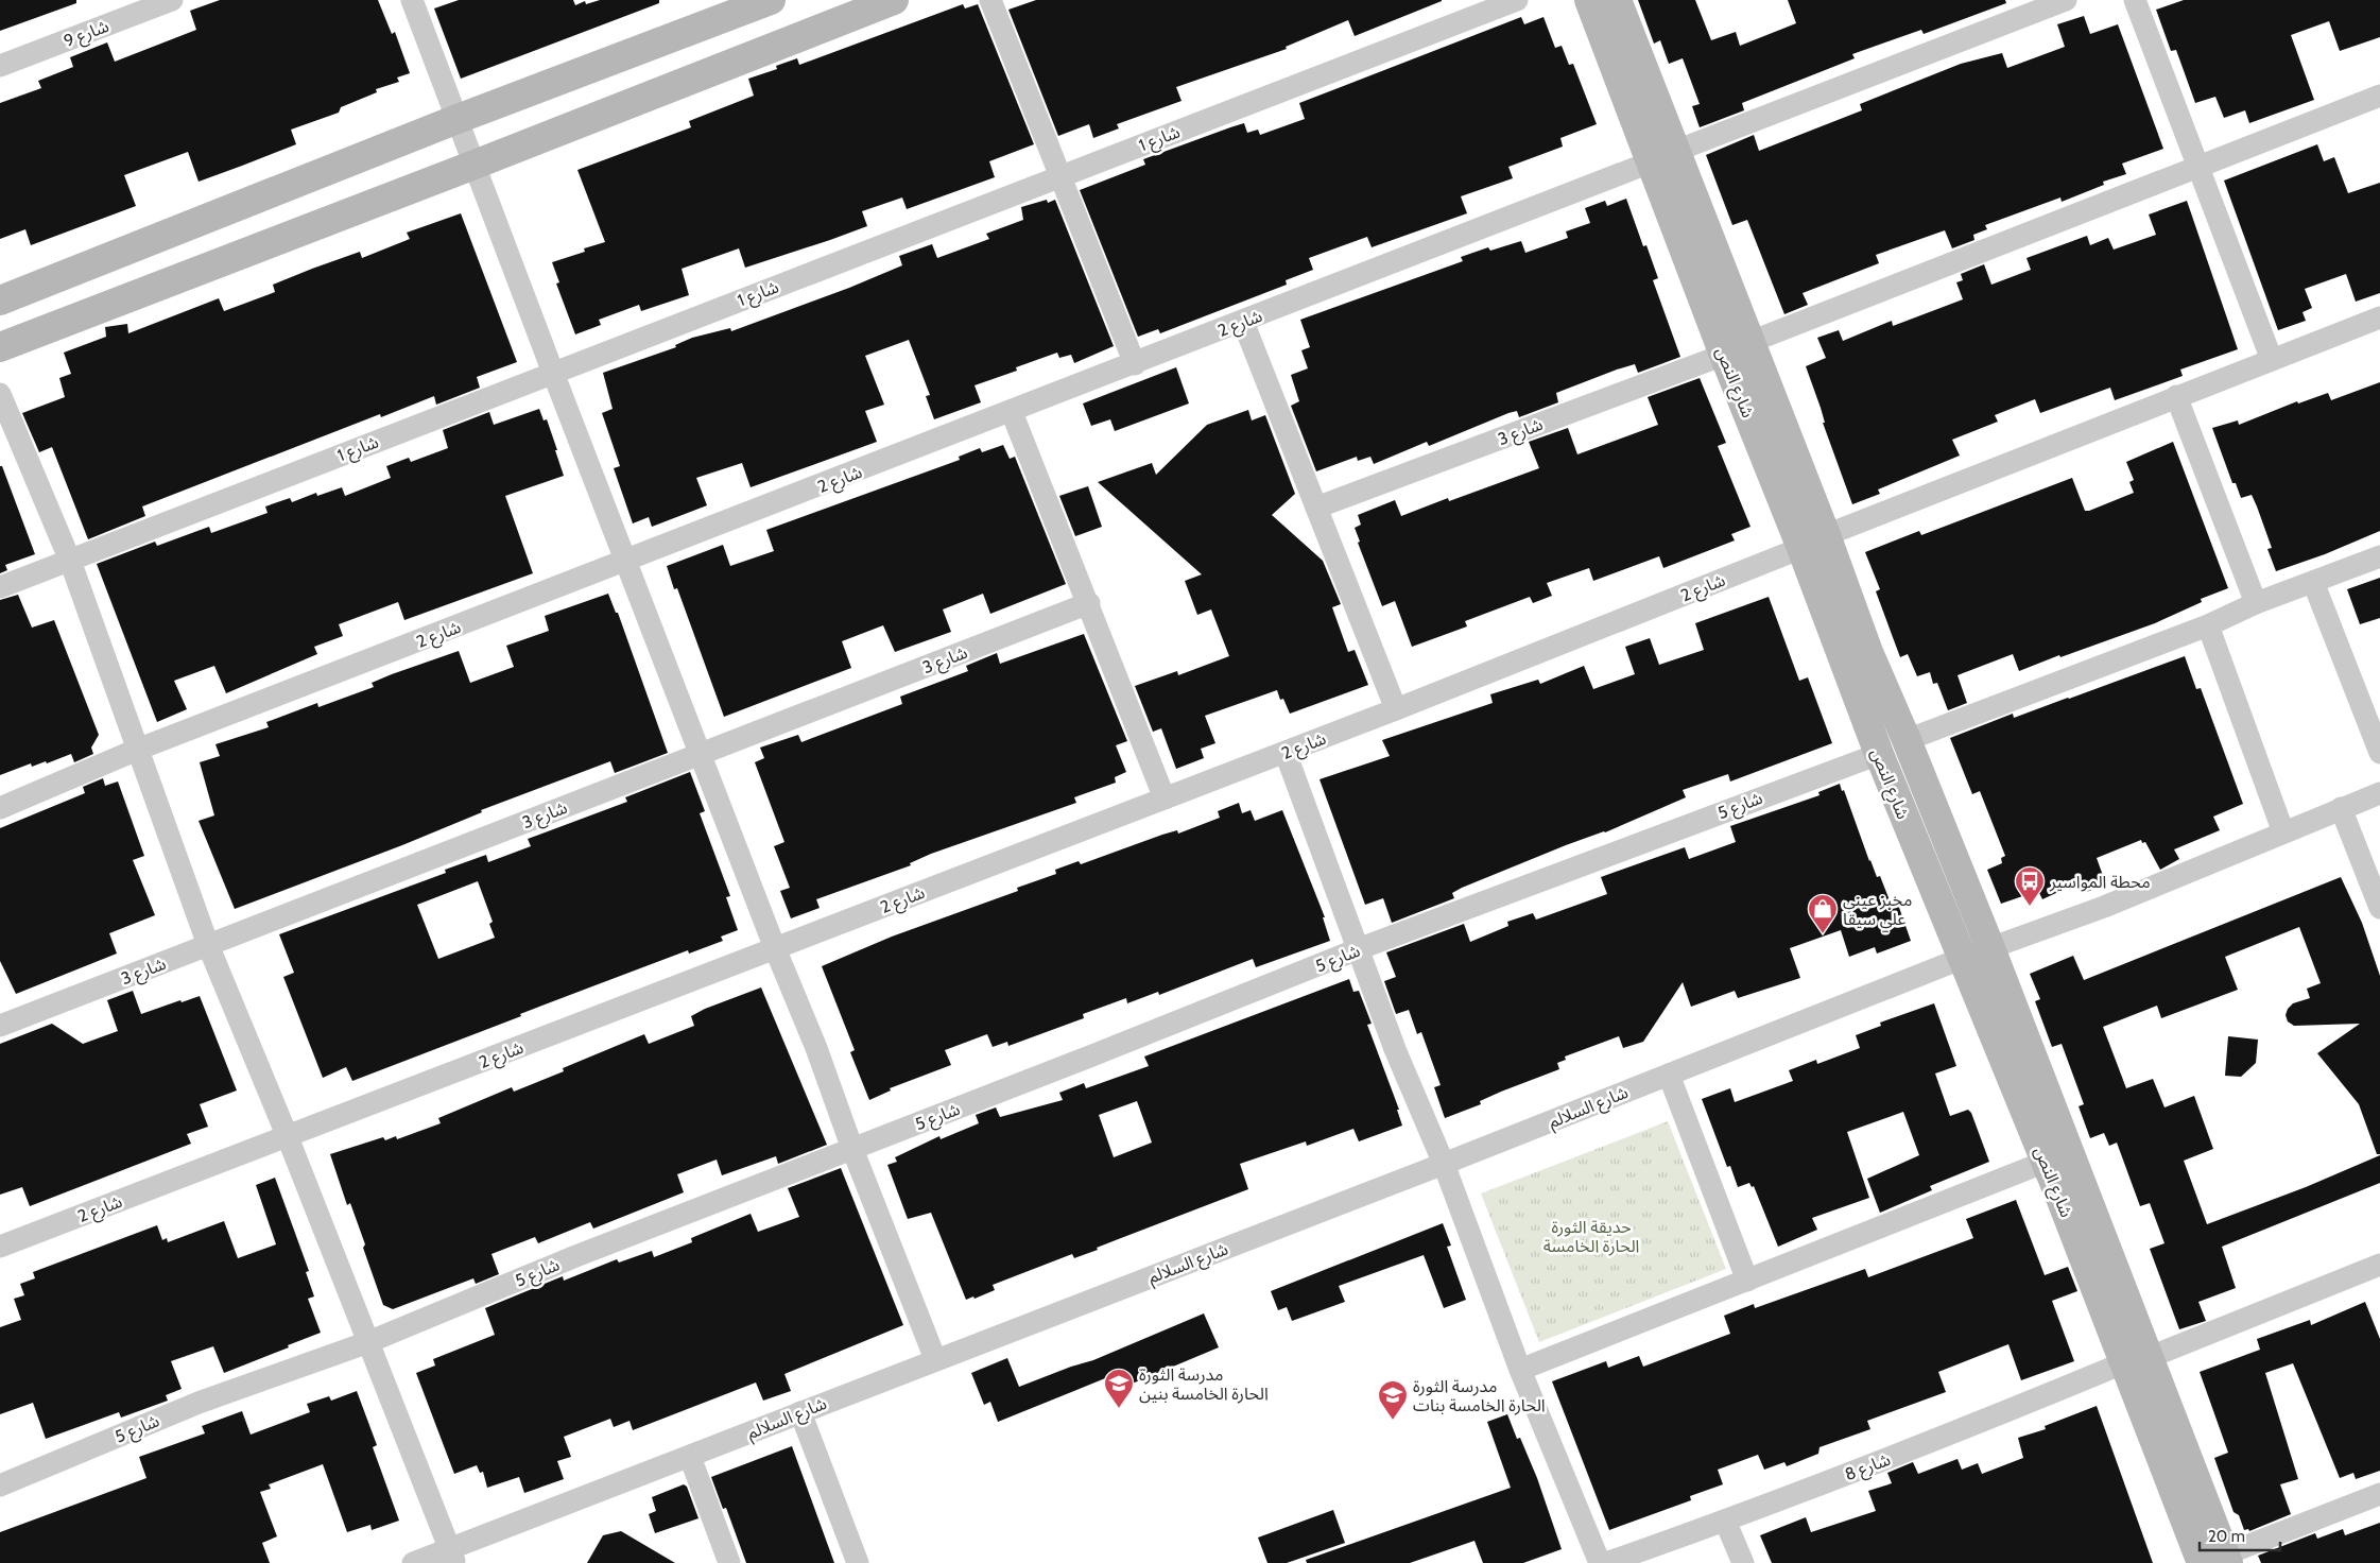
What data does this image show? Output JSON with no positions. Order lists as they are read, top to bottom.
{
  "streets": {
    "main road": ["شارع النص"],
    "street": [
      "شارع 9",
      "شارع 1",
      "شارع 2",
      "شارع 3",
      "شارع 5",
      "شارع السلالم",
      "شارع 8"
    ]
  },
  "crossings": [
    ["شارع 2", "شارع النص"],
    ["شارع النص", "شارع 3"],
    ["شارع النص", "شارع 5"],
    ["شارع النص", "شارع السلالم"],
    ["شارع النص", "شارع 8"]
  ],
  "parks": ["حديقة الثورة الحارة الخامسة"],
  "places": {
    "bus stop": ["محطة المواسير"],
    "shop": ["مخبز عيني علي سيقا"],
    "school or university": ["مدرسة الثورة الحارة الخامسة بنين", "مدرسة الثورة الحارة الخامسة بنات"]
  },
  "scale_bar": "20 m"
}
